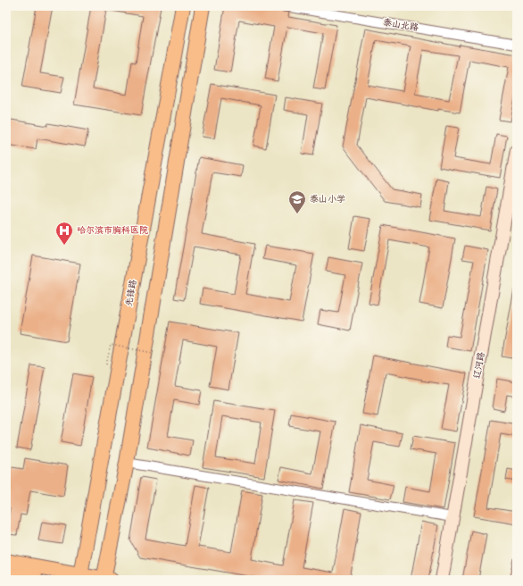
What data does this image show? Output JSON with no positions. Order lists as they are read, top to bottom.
{
  "streets": {
    "main road": ["先锋路", "辽河路"],
    "street": ["泰山北路"]
  },
  "places": {
    "school or university": ["泰山小学"],
    "hospital": ["哈尔滨市胸科医院"]
  }
}
